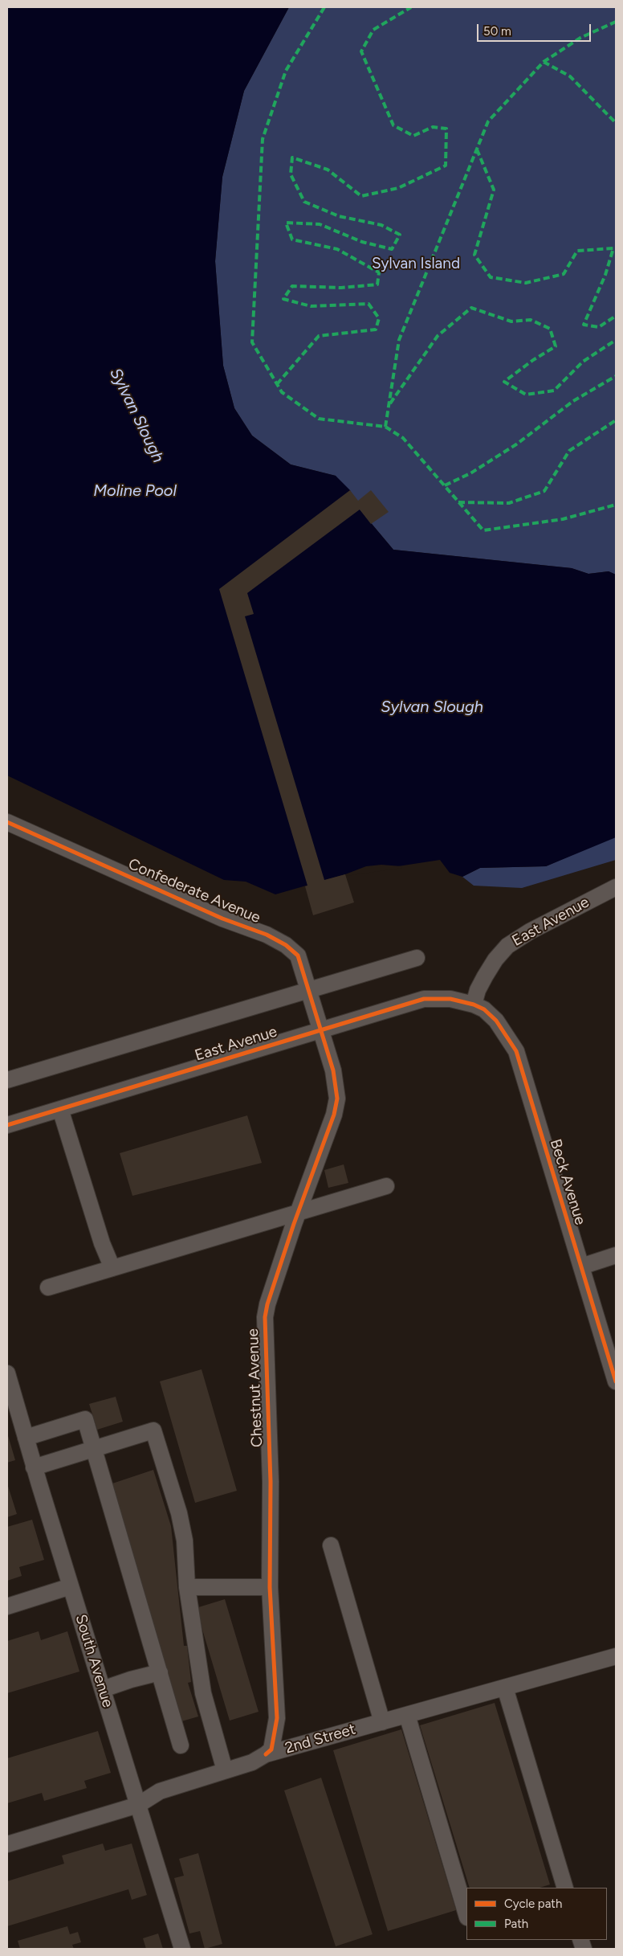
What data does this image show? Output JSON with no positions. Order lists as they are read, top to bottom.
{
  "streets": {
    "street": [
      "Confederate Avenue",
      "East Avenue",
      "Beck Avenue",
      "Chestnut Avenue",
      "South Avenue",
      "2nd Street"
    ]
  },
  "crossings": [
    ["Confederate Avenue", "East Avenue"],
    ["Confederate Avenue", "Chestnut Avenue"],
    ["East Avenue", "Beck Avenue"],
    ["East Avenue", "Chestnut Avenue"],
    ["Chestnut Avenue", "2nd Street"],
    ["South Avenue", "2nd Street"]
  ],
  "water": ["Sylvan Slough", "Moline Pool"],
  "parks": ["Sylvan Island"],
  "legend": ["Cycle path", "Path"],
  "scale_bar": "50 m"
}
